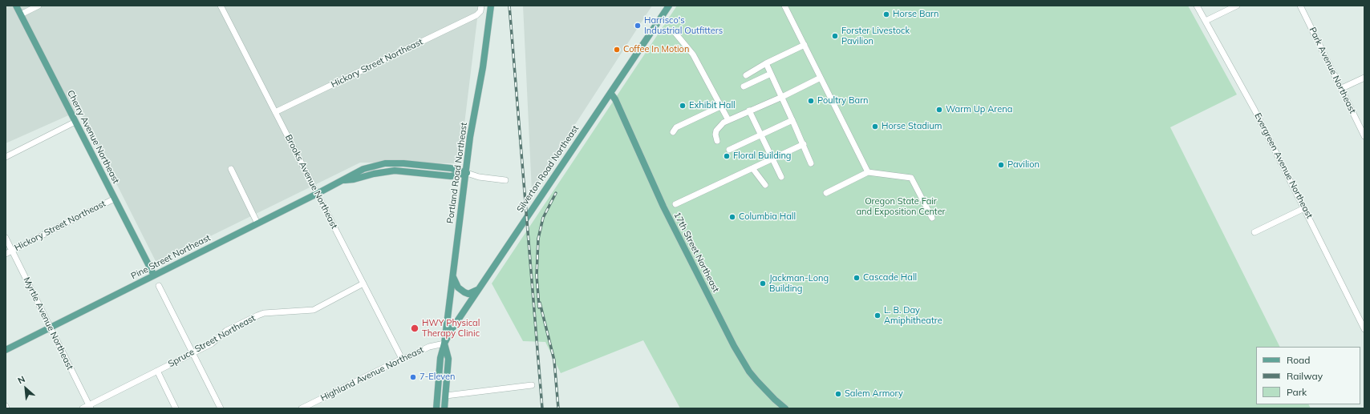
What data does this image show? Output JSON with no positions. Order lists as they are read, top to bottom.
{
  "streets": {
    "main road": [
      "Cherry Avenue Northeast",
      "Silverton Road Northeast",
      "Portland Road Northeast",
      "17th Street Northeast",
      "Pine Street Northeast"
    ],
    "street": [
      "Hickory Street Northeast",
      "Park Avenue Northeast",
      "Evergreen Avenue Northeast",
      "Brooks Avenue Northeast",
      "Myrtle Avenue Northeast",
      "Spruce Street Northeast",
      "Highland Avenue Northeast"
    ]
  },
  "crossings": [
    ["Hickory Street Northeast", "Cherry Avenue Northeast"],
    ["Hickory Street Northeast", "Brooks Avenue Northeast"],
    ["Hickory Street Northeast", "Myrtle Avenue Northeast"],
    ["Cherry Avenue Northeast", "Pine Street Northeast"],
    ["Silverton Road Northeast", "Portland Road Northeast"],
    ["Silverton Road Northeast", "17th Street Northeast"],
    ["Silverton Road Northeast", "Highland Avenue Northeast"],
    ["Portland Road Northeast", "Pine Street Northeast"],
    ["Portland Road Northeast", "Highland Avenue Northeast"],
    ["Brooks Avenue Northeast", "Pine Street Northeast"],
    ["Brooks Avenue Northeast", "Spruce Street Northeast"],
    ["Brooks Avenue Northeast", "Highland Avenue Northeast"],
    ["Pine Street Northeast", "Myrtle Avenue Northeast"],
    ["Myrtle Avenue Northeast", "Spruce Street Northeast"]
  ],
  "parks": ["Oregon State Fair and Exposition Center"],
  "places": [
    "Horse Barn",
    "Harrisco's Industrial Outfitters",
    "Forster Livestock Pavilion",
    "Coffee In Motion",
    "Poultry Barn",
    "Exhibit Hall",
    "Warm Up Arena",
    "Horse Stadium",
    "Floral Building",
    "Pavilion",
    "Columbia Hall",
    "Cascade Hall",
    "Jackman-Long Building",
    "L. B. Day Amiphitheatre",
    "HWY Physical Therapy Clinic",
    "7-Eleven",
    "Salem Armory"
  ],
  "legend": ["Road", "Railway", "Park"],
  "north": "top left"
}
